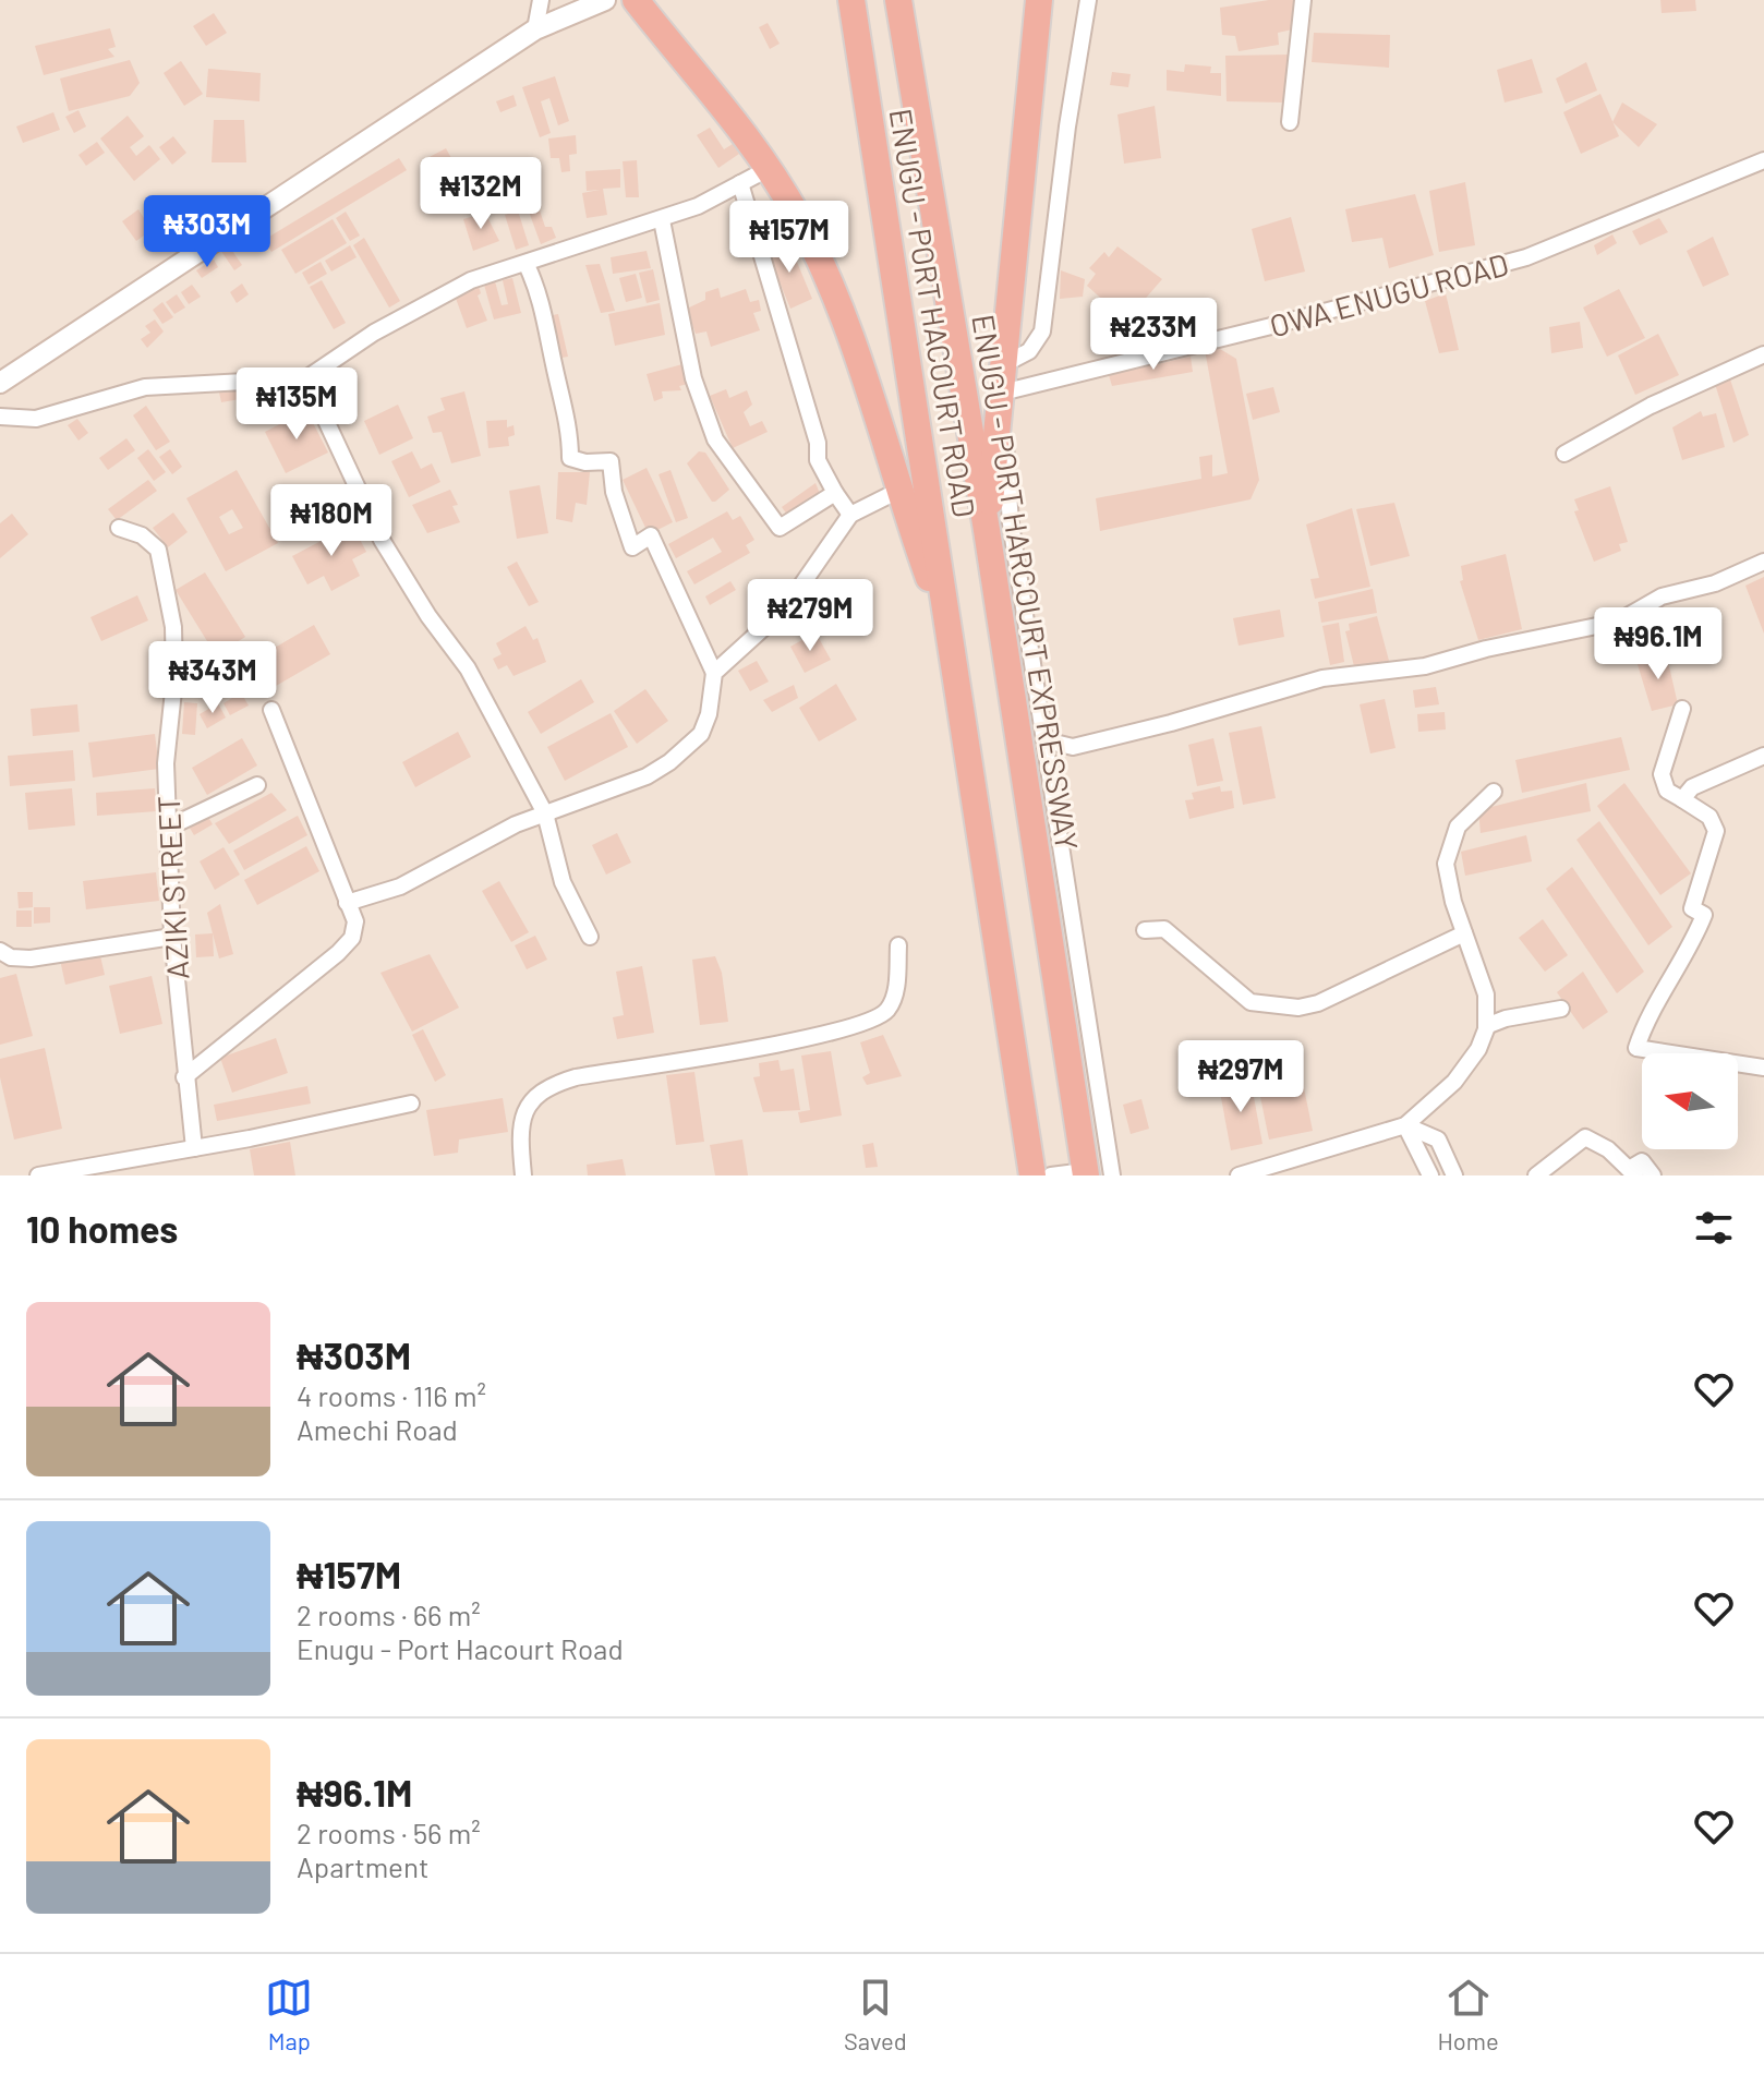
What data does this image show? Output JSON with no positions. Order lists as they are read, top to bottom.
{
  "streets": {
    "highway": ["ENUGU - PORT HACOURT ROAD", "ENUGU - PORT HARCOURT EXPRESSWAY"],
    "street": ["OWA ENUGU ROAD", "AZIKI STREET"]
  },
  "north": "left",
  "page": {
    "price": [
      "₦132M",
      "₦303M",
      "₦157M",
      "₦233M",
      "₦135M",
      "₦180M",
      "₦279M",
      "₦96.1M",
      "₦343M",
      "₦297M"
    ],
    "heading": "10 homes",
    "list": [
      {
        "name": "₦303M",
        "note": "4 rooms · 116 m² · Amechi Road"
      },
      {
        "name": "₦157M",
        "note": "2 rooms · 66 m² · Enugu - Port Hacourt Road"
      },
      {
        "name": "₦96.1M",
        "note": "2 rooms · 56 m² · Apartment"
      }
    ],
    "tabs": ["Map", "Saved", "Home"]
  }
}
